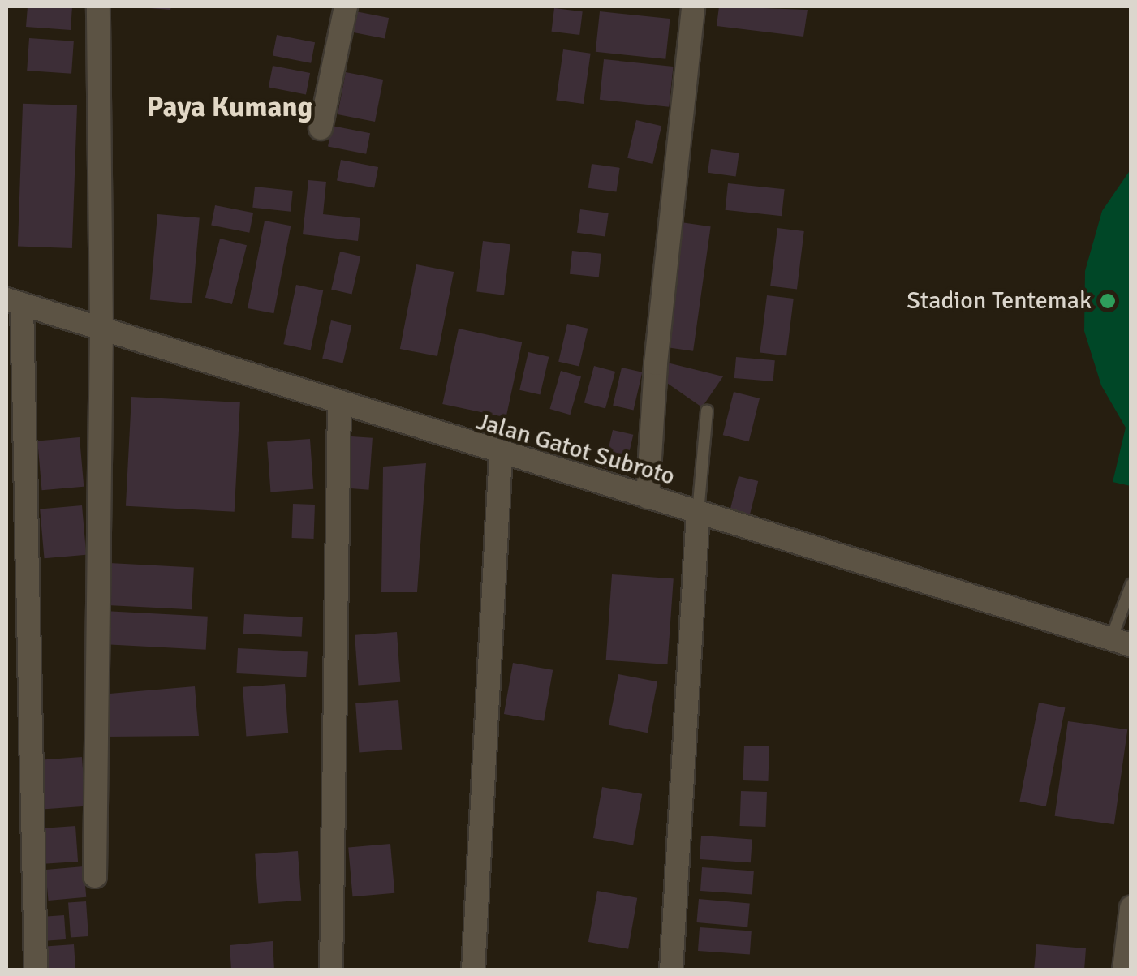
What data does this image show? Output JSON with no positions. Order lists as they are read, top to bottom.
{
  "streets": {
    "street": ["Jalan Gatot Subroto"]
  },
  "districts": ["Paya Kumang"],
  "places": ["Stadion Tentemak"]
}
